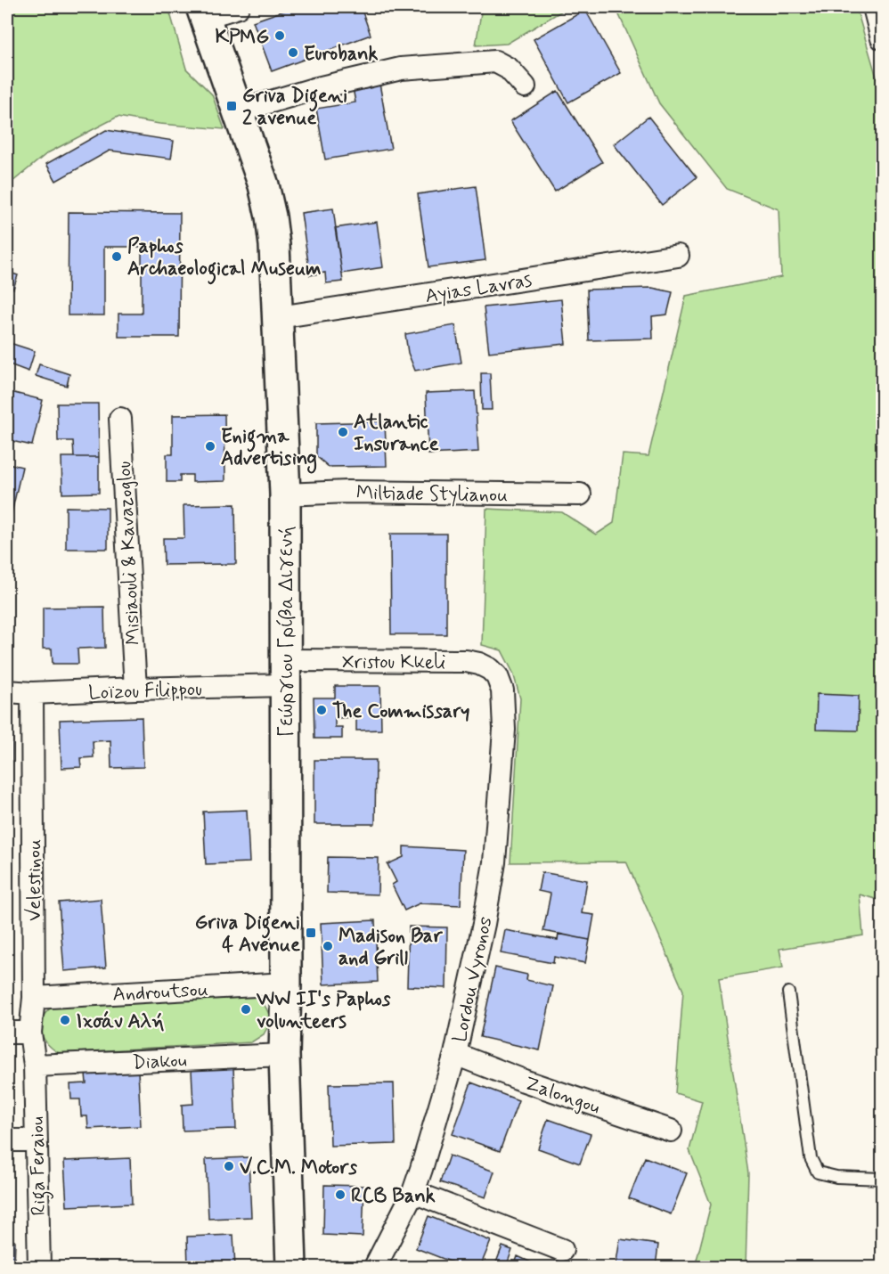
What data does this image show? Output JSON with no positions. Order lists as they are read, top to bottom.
{
  "streets": {
    "main road": ["Γεώργιου Γρίβα Διγενή"],
    "street": [
      "Ayias Lavras",
      "Miltiade Stylianou",
      "Misiaouli & Kavazoglou",
      "Xristou Kkeli",
      "Loïzou Filippou",
      "Velestinou",
      "Lordou Vyronos",
      "Androutsou",
      "Diakou",
      "Zalongou",
      "Riga Feraiou"
    ]
  },
  "crossings": [
    ["Ayias Lavras", "Γεώργιου Γρίβα Διγενή"],
    ["Miltiade Stylianou", "Γεώργιου Γρίβα Διγενή"],
    ["Misiaouli & Kavazoglou", "Loïzou Filippou"],
    ["Γεώργιου Γρίβα Διγενή", "Xristou Kkeli"],
    ["Γεώργιου Γρίβα Διγενή", "Loïzou Filippou"],
    ["Γεώργιου Γρίβα Διγενή", "Androutsou"],
    ["Γεώργιου Γρίβα Διγενή", "Diakou"],
    ["Xristou Kkeli", "Loïzou Filippou"],
    ["Xristou Kkeli", "Lordou Vyronos"],
    ["Loïzou Filippou", "Velestinou"],
    ["Velestinou", "Androutsou"],
    ["Velestinou", "Diakou"],
    ["Velestinou", "Riga Feraiou"],
    ["Lordou Vyronos", "Zalongou"],
    ["Diakou", "Riga Feraiou"]
  ],
  "places": {
    "other": [
      "KPMG",
      "Eurobank",
      "Paphos Archaeological Museum",
      "Atlantic Insurance",
      "Enigma Advertising",
      "The Commissary",
      "Madison Bar and Grill",
      "WW II's Paphos volunteers",
      "Ιχσάν Αλή",
      "V.C.M. Motors",
      "RCB Bank"
    ],
    "transit": ["Griva Digeni 2 avenue", "Griva Digeni 4 Avenue"]
  }
}
